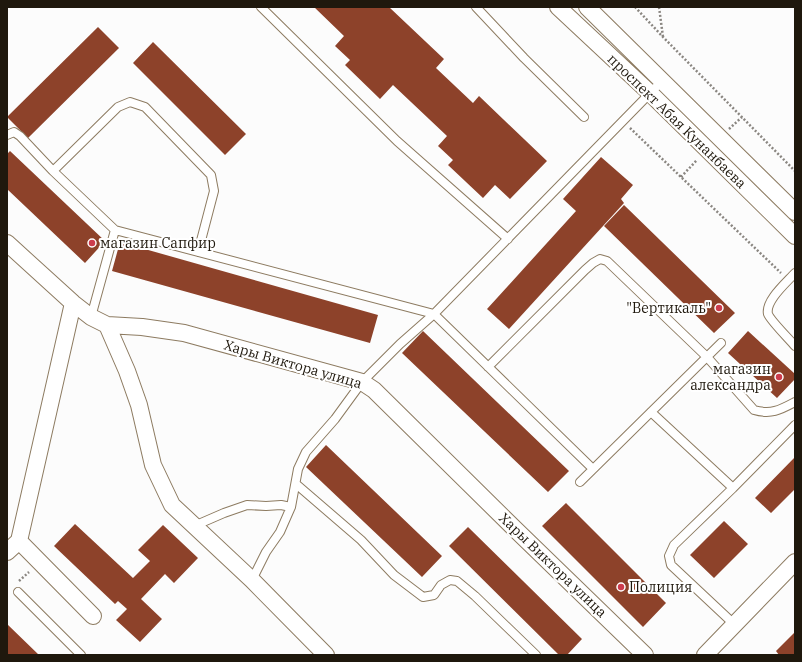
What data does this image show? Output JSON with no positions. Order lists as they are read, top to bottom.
{
  "streets": {
    "street": ["проспект Абая Кунанбаева", "Хары Виктора улица"]
  },
  "places": [
    "магазин Сапфир",
    "\"Вертикаль\"",
    "магазин александра",
    "Полиция"
  ]
}
